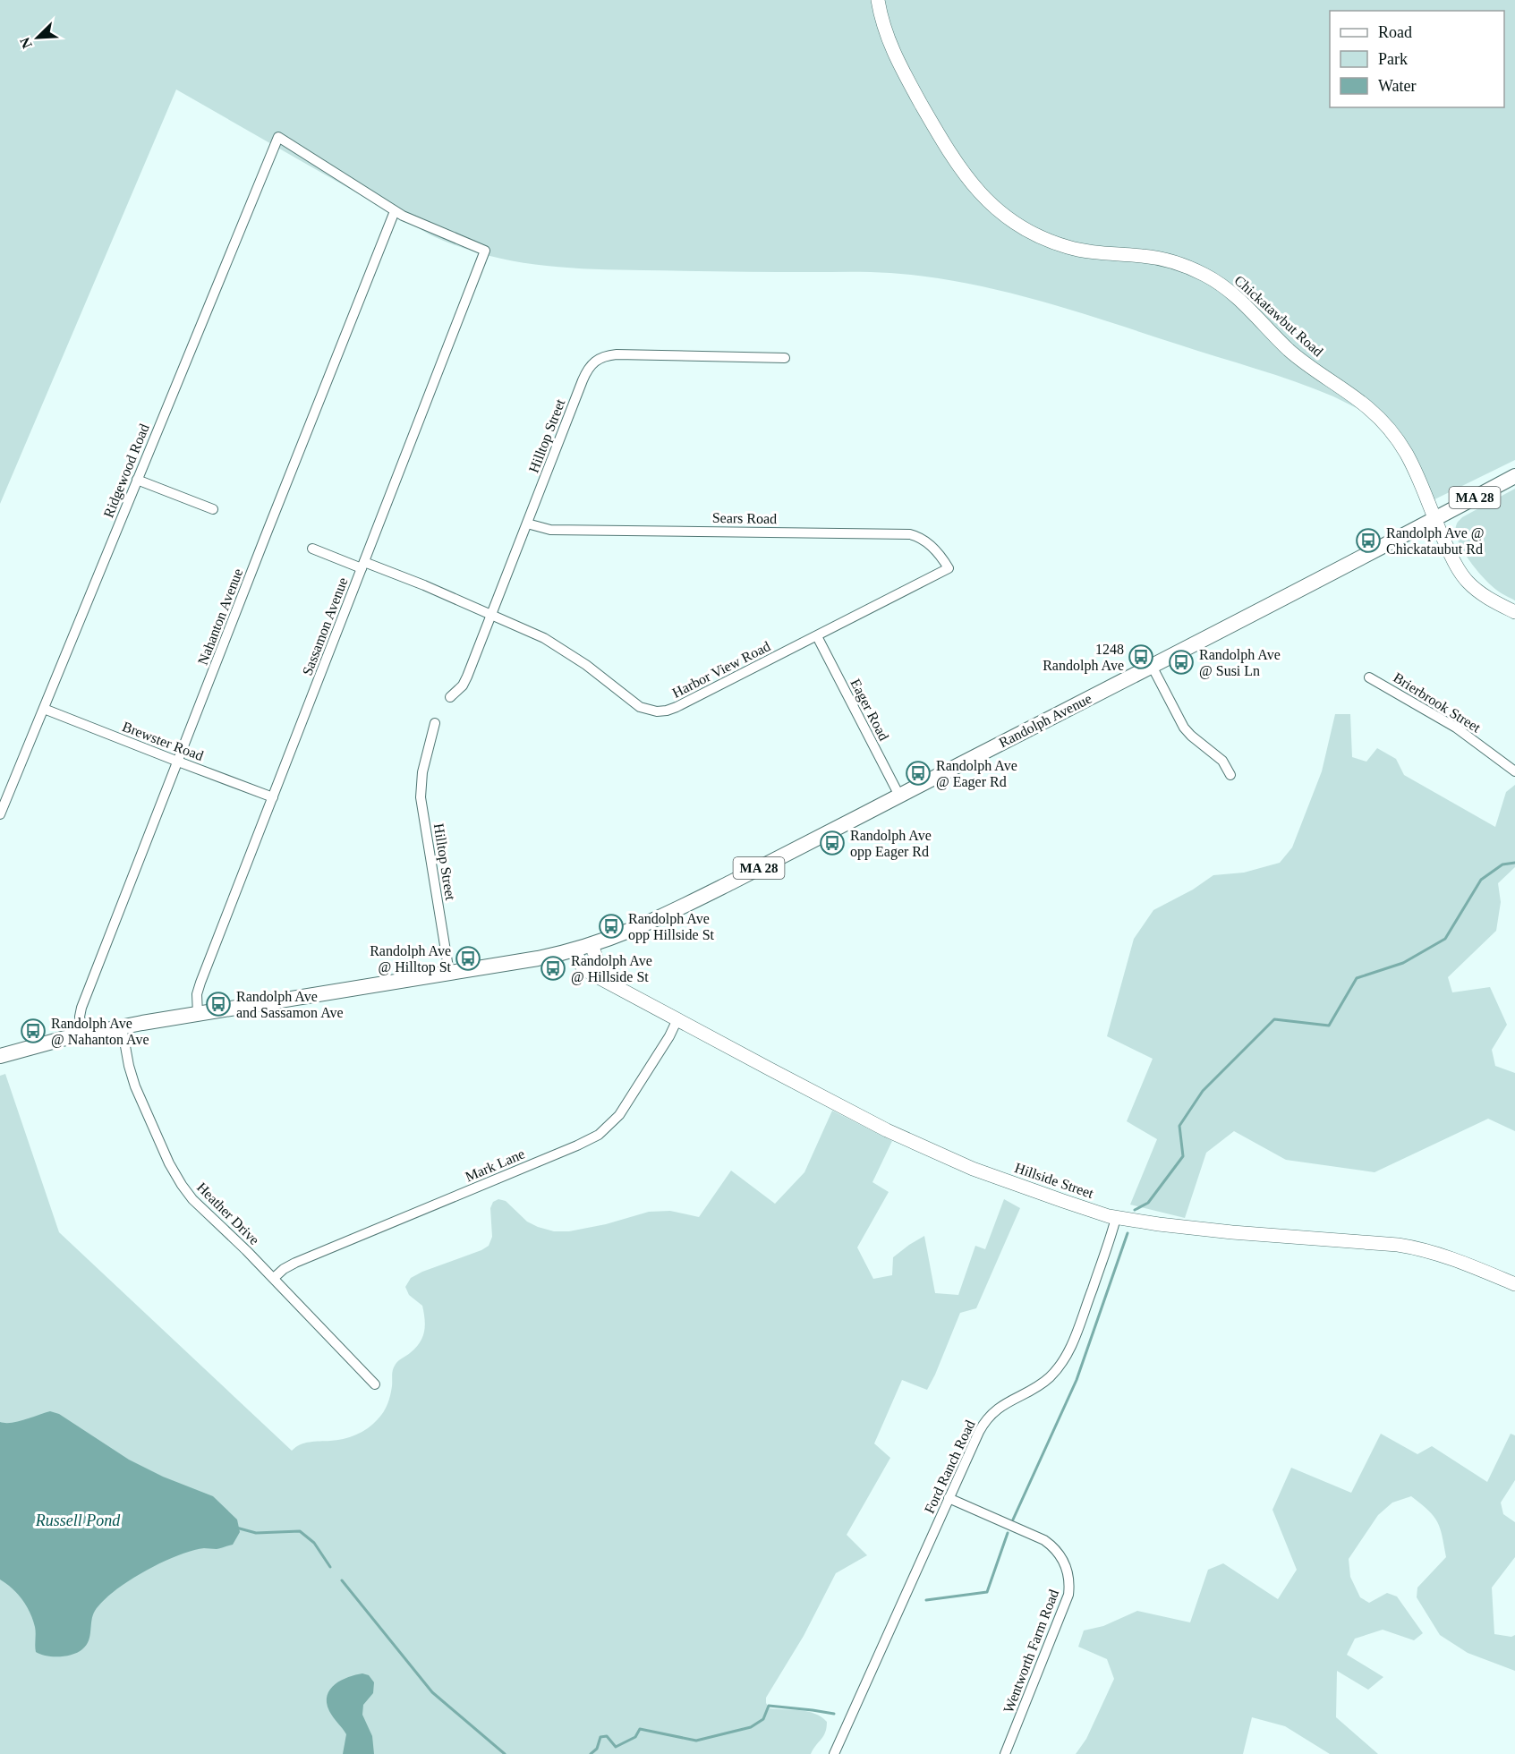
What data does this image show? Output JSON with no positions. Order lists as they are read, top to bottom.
{
  "streets": {
    "main road": ["MA 28", "Randolph Avenue"],
    "street": [
      "Chickatawbut Road",
      "Hilltop Street",
      "Ridgewood Road",
      "Sears Road",
      "Nahanton Avenue",
      "Sassamon Avenue",
      "Harbor View Road",
      "Brierbrook Street",
      "Eager Road",
      "Brewster Road",
      "Mark Lane",
      "Hillside Street",
      "Heather Drive",
      "Ford Ranch Road",
      "Wentworth Farm Road"
    ]
  },
  "crossings": [
    ["Chickatawbut Road", "Randolph Avenue"],
    ["Hilltop Street", "Sears Road"],
    ["Hilltop Street", "Harbor View Road"],
    ["Hilltop Street", "Randolph Avenue"],
    ["Ridgewood Road", "Nahanton Avenue"],
    ["Ridgewood Road", "Sassamon Avenue"],
    ["Ridgewood Road", "Brewster Road"],
    ["Sears Road", "Harbor View Road"],
    ["Nahanton Avenue", "Sassamon Avenue"],
    ["Nahanton Avenue", "Randolph Avenue"],
    ["Nahanton Avenue", "Brewster Road"],
    ["Sassamon Avenue", "Harbor View Road"],
    ["Sassamon Avenue", "Randolph Avenue"],
    ["Sassamon Avenue", "Brewster Road"],
    ["Harbor View Road", "Eager Road"],
    ["Eager Road", "Randolph Avenue"],
    ["Randolph Avenue", "Hillside Street"],
    ["Randolph Avenue", "Heather Drive"],
    ["Mark Lane", "Hillside Street"],
    ["Mark Lane", "Heather Drive"],
    ["Hillside Street", "Ford Ranch Road"],
    ["Ford Ranch Road", "Wentworth Farm Road"]
  ],
  "water": ["Russell Pond"],
  "places": {
    "bus stop": [
      "Randolph Ave @ Chickataubut Rd",
      "1248 Randolph Ave",
      "Randolph Ave @ Susi Ln",
      "Randolph Ave @ Eager Rd",
      "Randolph Ave opp Eager Rd",
      "Randolph Ave opp Hillside St",
      "Randolph Ave @ Hilltop St",
      "Randolph Ave @ Hillside St",
      "Randolph Ave and Sassamon Ave",
      "Randolph Ave @ Nahanton Ave"
    ]
  },
  "legend": ["Road", "Park", "Water"],
  "north": "bottom left"
}
